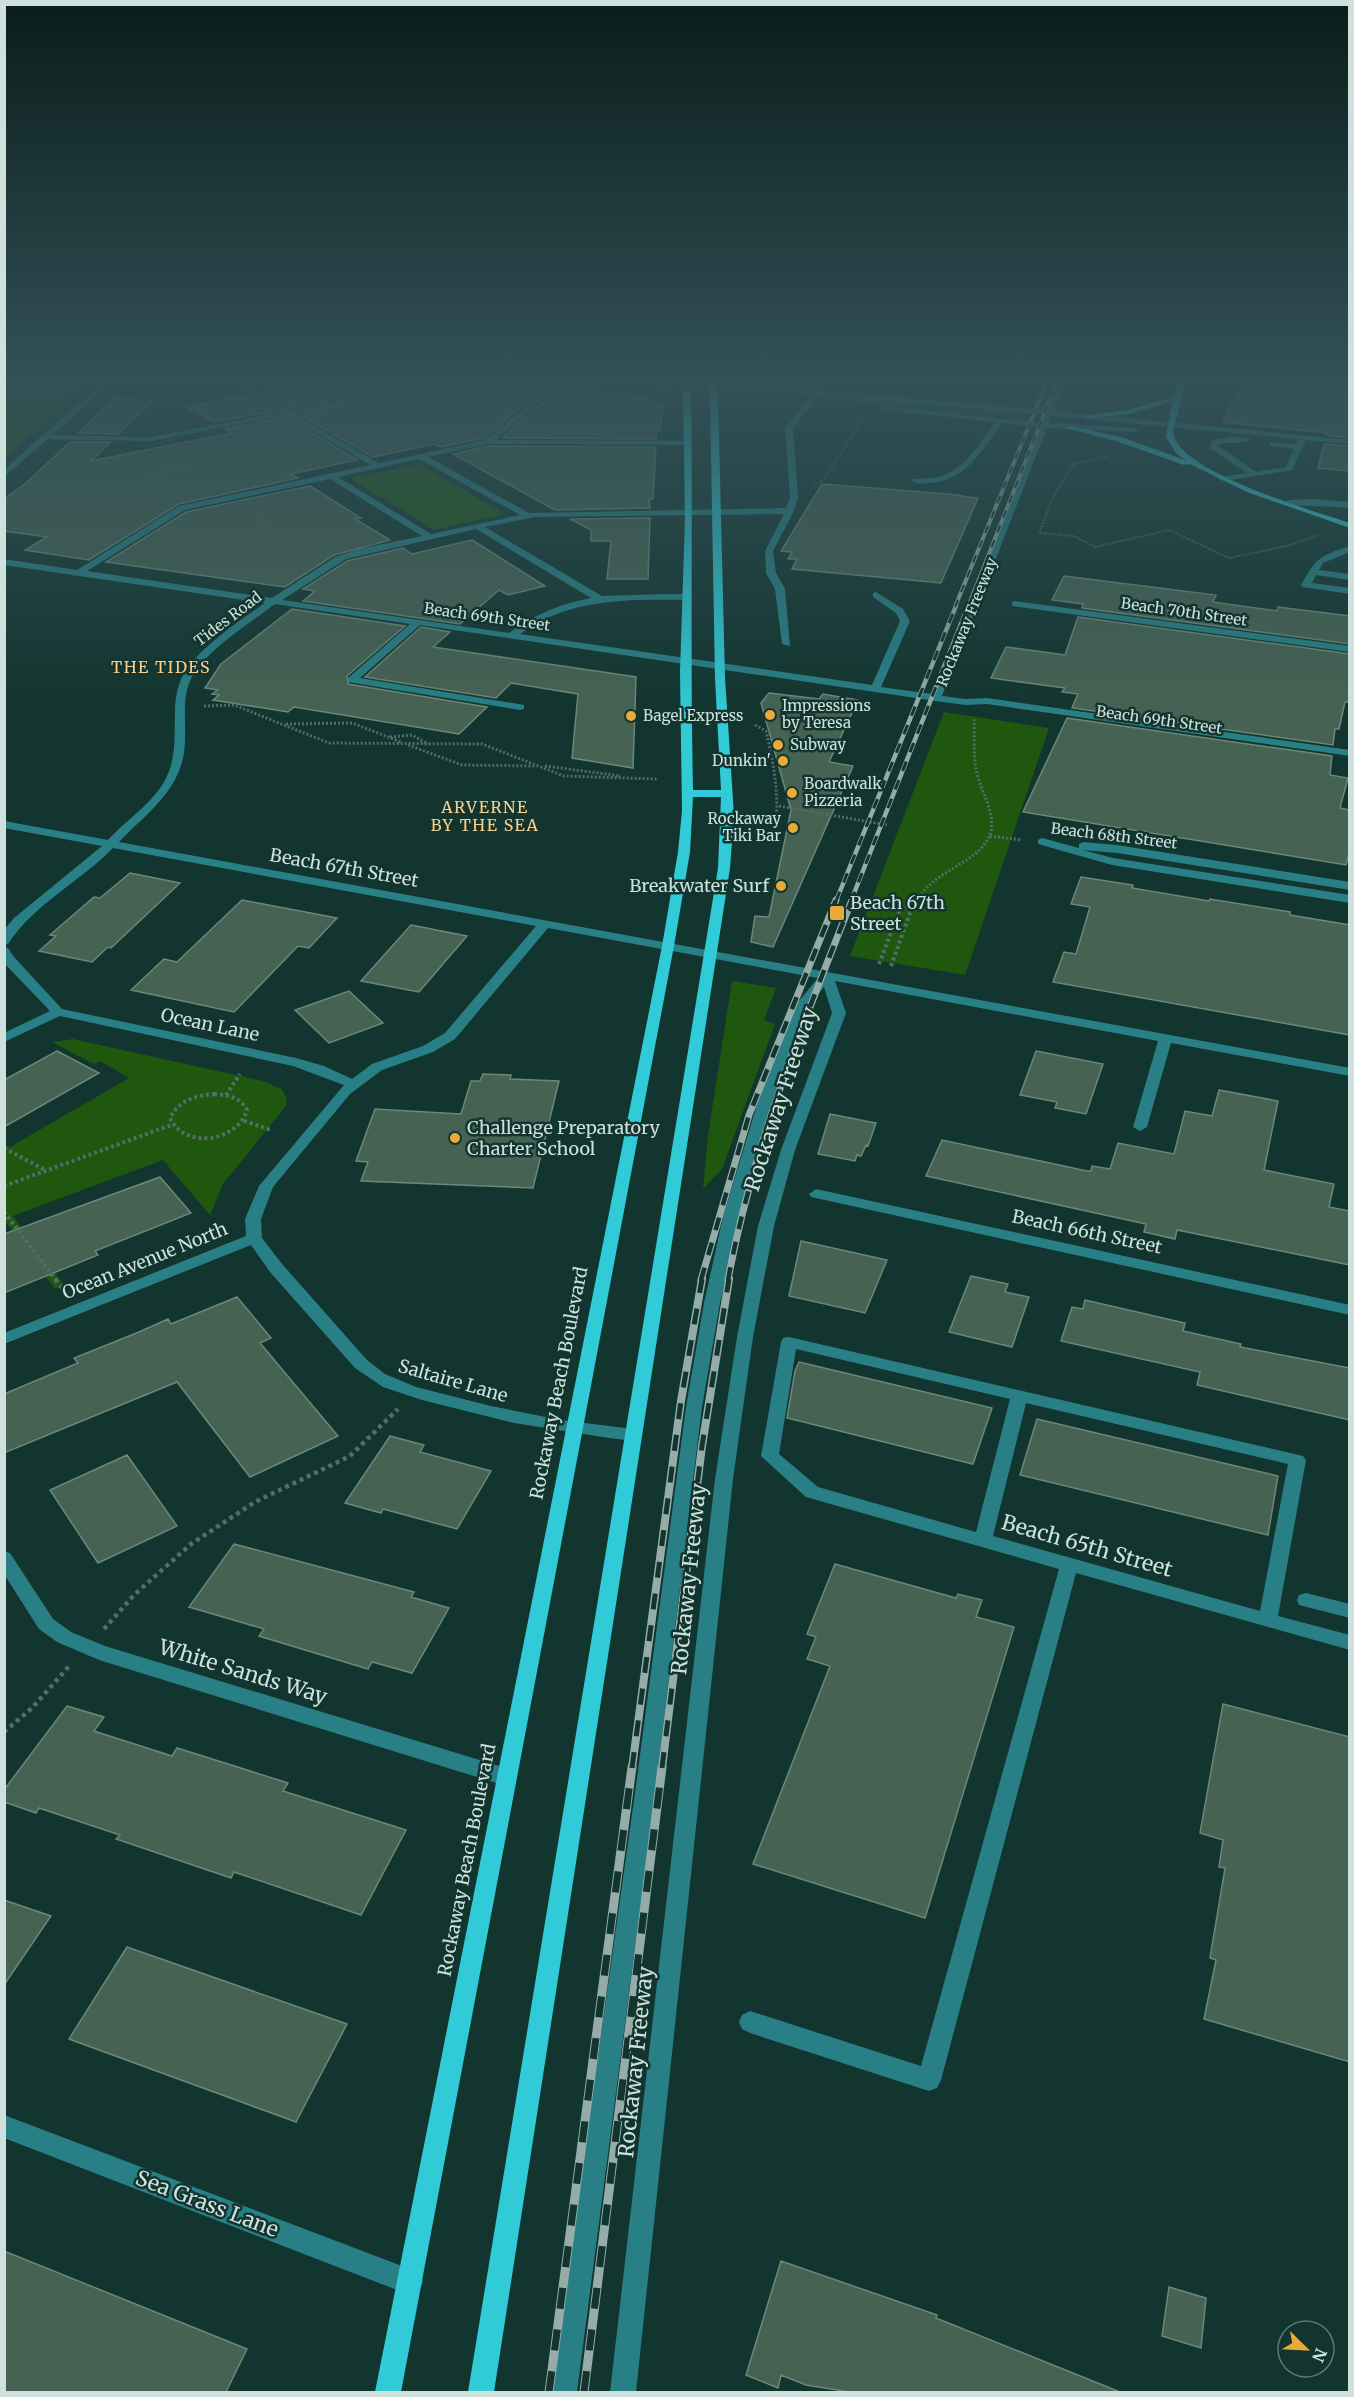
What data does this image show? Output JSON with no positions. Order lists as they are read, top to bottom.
{
  "streets": {
    "main road": ["Rockaway Beach Boulevard"],
    "street": [
      "Beach 70th Street",
      "Beach 69th Street",
      "Tides Road",
      "Rockaway Freeway",
      "Beach 68th Street",
      "Beach 67th Street",
      "Ocean Lane",
      "Beach 66th Street",
      "Ocean Avenue North",
      "Saltaire Lane",
      "Beach 65th Street",
      "White Sands Way",
      "Sea Grass Lane"
    ]
  },
  "crossings": [
    ["Beach 69th Street", "Tides Road"],
    ["Beach 69th Street", "Rockaway Freeway"],
    ["Beach 69th Street", "Rockaway Beach Boulevard"],
    ["Tides Road", "Beach 67th Street"],
    ["Tides Road", "Rockaway Beach Boulevard"],
    ["Rockaway Freeway", "Beach 67th Street"],
    ["Beach 67th Street", "Ocean Avenue North"],
    ["Beach 67th Street", "Rockaway Beach Boulevard"],
    ["Ocean Lane", "Ocean Avenue North"],
    ["Ocean Avenue North", "Saltaire Lane"],
    ["Saltaire Lane", "Rockaway Beach Boulevard"],
    ["Rockaway Beach Boulevard", "White Sands Way"],
    ["Rockaway Beach Boulevard", "Sea Grass Lane"]
  ],
  "districts": ["THE TIDES", "ARVERNE BY THE SEA"],
  "places": {
    "other": [
      "Impressions by Teresa",
      "Bagel Express",
      "Subway",
      "Dunkin'",
      "Boardwalk Pizzeria",
      "Rockaway Tiki Bar",
      "Breakwater Surf",
      "Challenge Preparatory Charter School"
    ],
    "transit": ["Beach 67th Street"]
  },
  "north": "bottom right"
}
